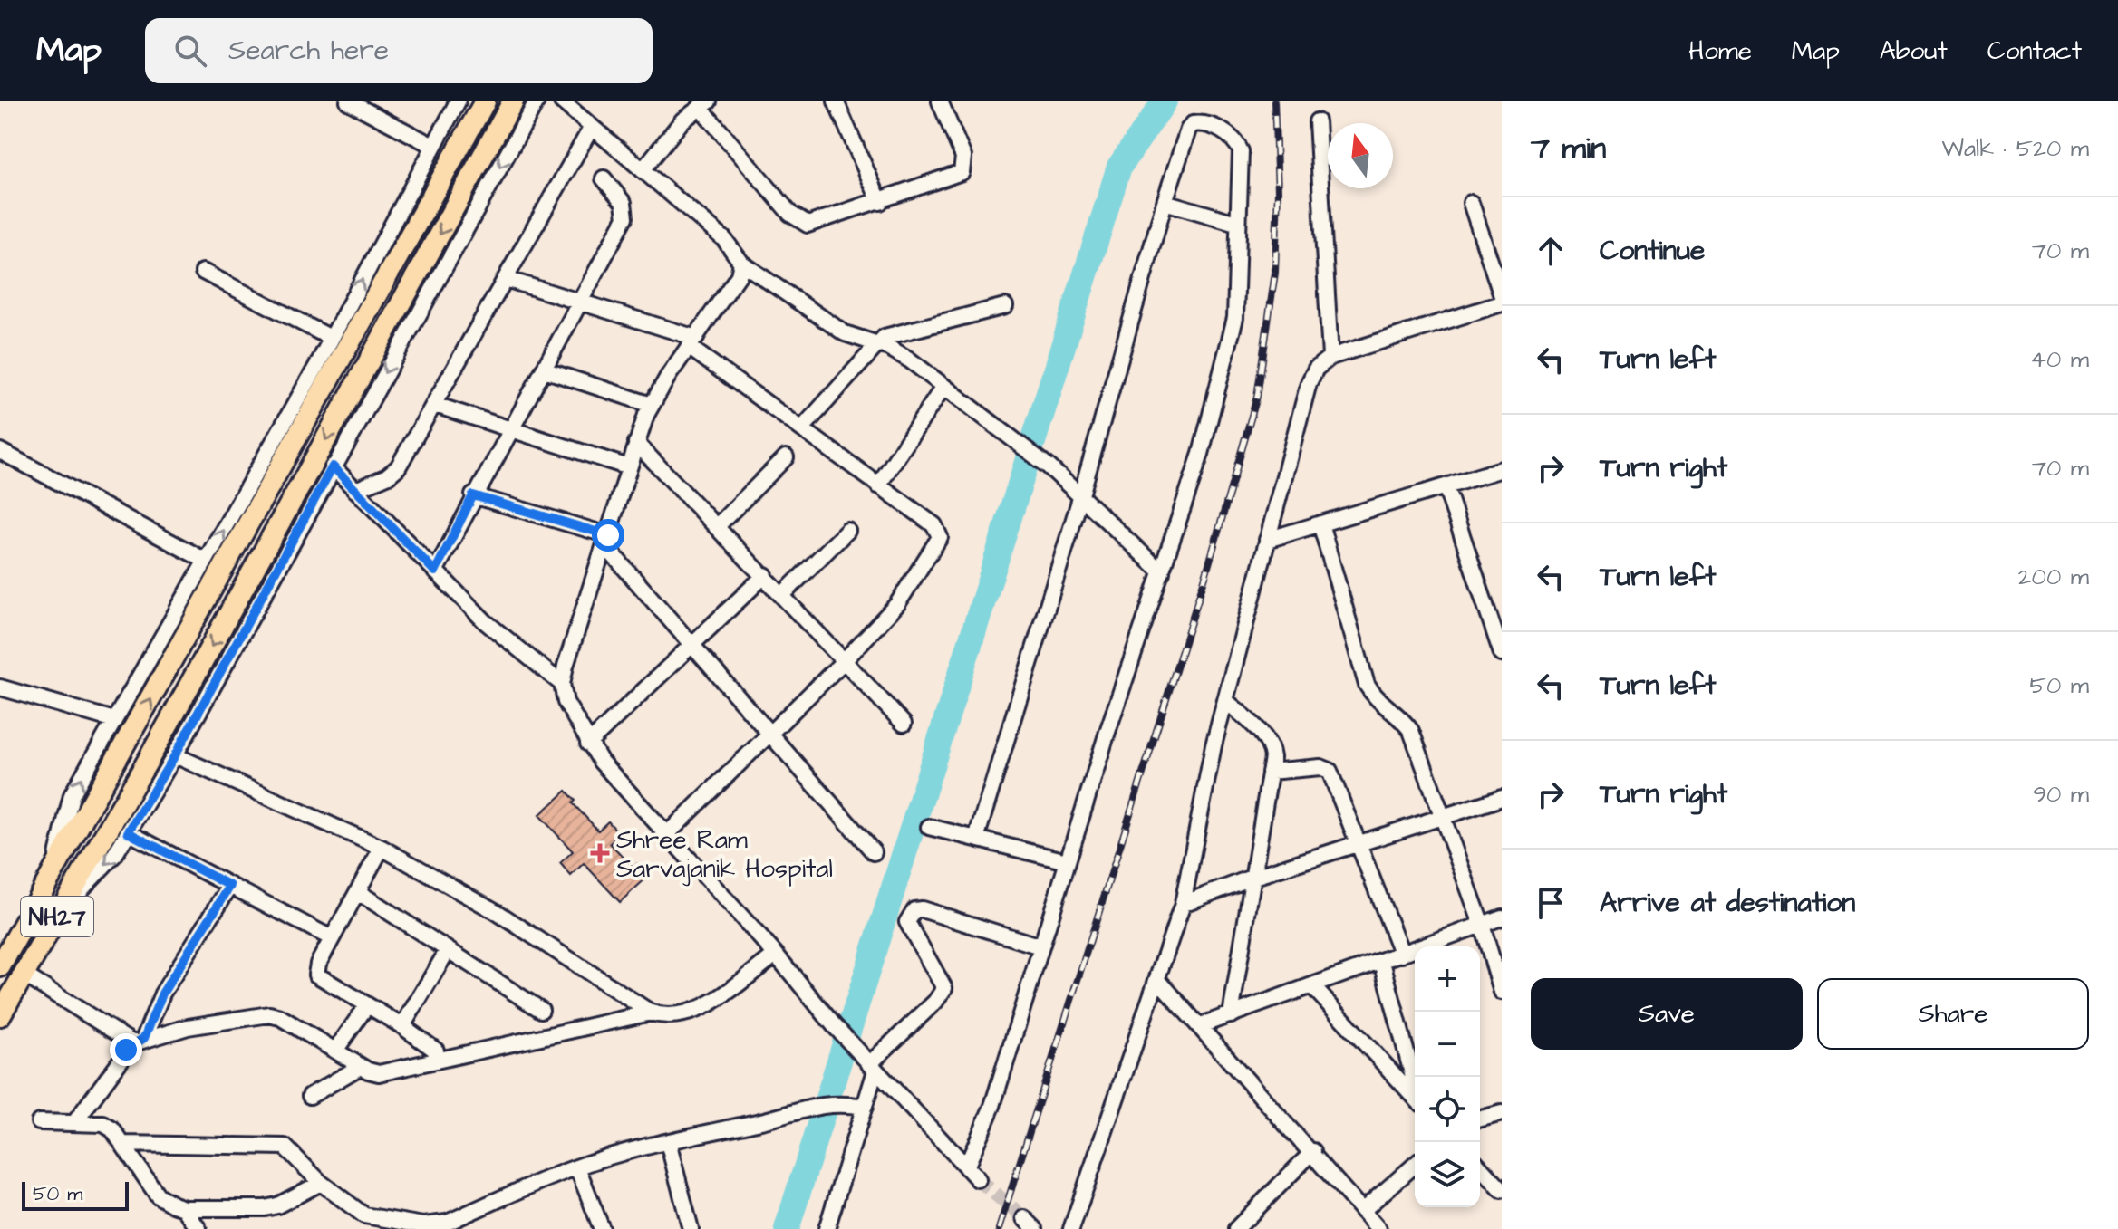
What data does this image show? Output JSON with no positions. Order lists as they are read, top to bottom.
{
  "streets": {
    "highway": ["NH27"]
  },
  "places": {
    "health": ["Shree Ram Sarvajanik Hospital"]
  },
  "scale_bar": "50 m",
  "north": "top",
  "page": {
    "header": "Map",
    "search": "Search here",
    "nav": [
      "Home",
      "Map",
      "About",
      "Contact"
    ],
    "heading": ["7 min", "Walk · 520 m"],
    "list": [
      ["Continue", "70 m"],
      ["Turn left", "40 m"],
      ["Turn right", "70 m"],
      ["Turn left", "200 m"],
      ["Turn left", "50 m"],
      ["Turn right", "90 m"],
      "Arrive at destination"
    ],
    "map_buttons": ["+", "−"],
    "buttons": ["Save", "Share"],
    "scale": "50 m"
  }
}
